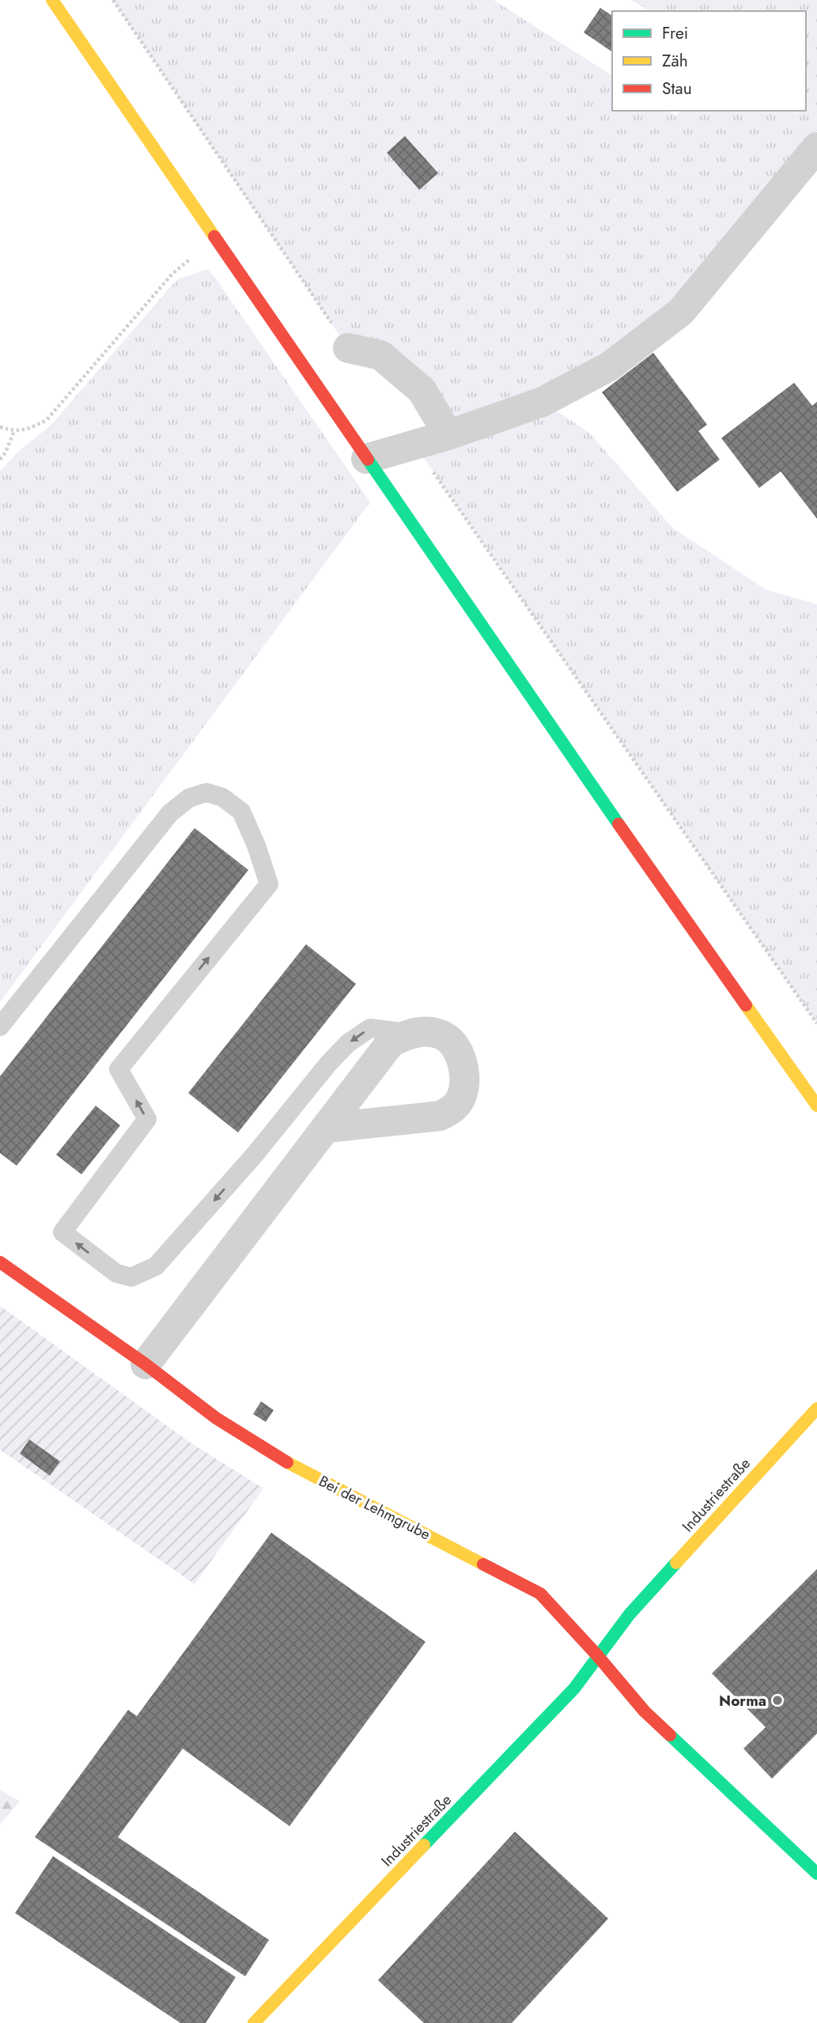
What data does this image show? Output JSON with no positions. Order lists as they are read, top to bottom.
{
  "streets": {
    "street": ["Industriestraße", "Bei der Lehmgrube"]
  },
  "crossings": [
    ["Industriestraße", "Bei der Lehmgrube"]
  ],
  "places": ["Norma"],
  "legend": ["Frei", "Zäh", "Stau"]
}
